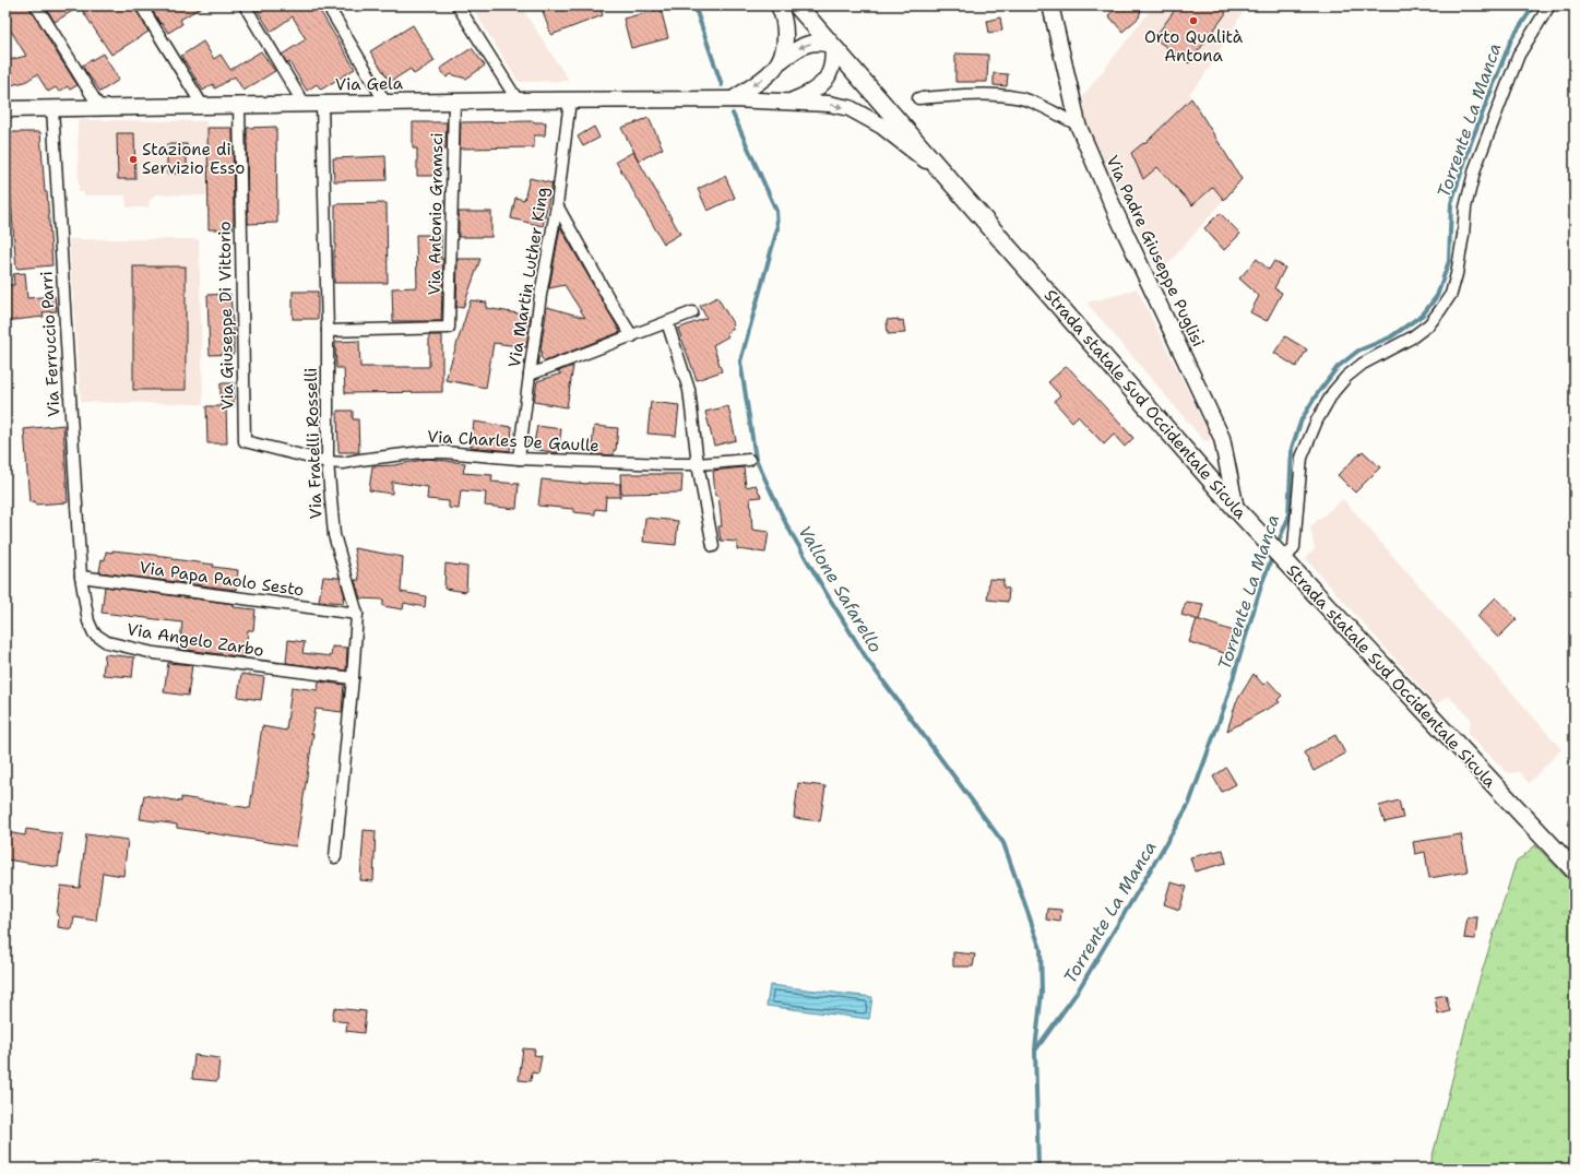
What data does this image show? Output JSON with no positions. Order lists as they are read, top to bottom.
{
  "streets": {
    "main road": ["Via Gela", "Via Padre Giuseppe Puglisi", "Strada statale Sud Occidentale Sicula"],
    "street": [
      "Via Antonio Gramsci",
      "Via Martin Luther King",
      "Via Giuseppe Di Vittorio",
      "Via Ferruccio Parri",
      "Via Charles De Gaulle",
      "Via Fratelli Rosselli",
      "Via Papa Paolo Sesto",
      "Via Angelo Zarbo"
    ]
  },
  "crossings": [
    ["Via Gela", "Via Antonio Gramsci"],
    ["Via Gela", "Via Martin Luther King"],
    ["Via Gela", "Via Giuseppe Di Vittorio"],
    ["Via Gela", "Via Ferruccio Parri"],
    ["Via Gela", "Strada statale Sud Occidentale Sicula"],
    ["Via Gela", "Via Fratelli Rosselli"],
    ["Via Antonio Gramsci", "Via Fratelli Rosselli"],
    ["Via Padre Giuseppe Puglisi", "Strada statale Sud Occidentale Sicula"],
    ["Via Martin Luther King", "Via Charles De Gaulle"],
    ["Via Giuseppe Di Vittorio", "Via Charles De Gaulle"],
    ["Via Giuseppe Di Vittorio", "Via Fratelli Rosselli"],
    ["Via Ferruccio Parri", "Via Papa Paolo Sesto"],
    ["Via Ferruccio Parri", "Via Angelo Zarbo"],
    ["Via Charles De Gaulle", "Via Fratelli Rosselli"],
    ["Via Fratelli Rosselli", "Via Papa Paolo Sesto"],
    ["Via Fratelli Rosselli", "Via Angelo Zarbo"],
    ["Via Papa Paolo Sesto", "Via Angelo Zarbo"]
  ],
  "water": ["Torrente La Manca", "Vallone Safarello"],
  "places": ["Orto Qualità Antona", "Stazione di Servizio Esso"]
}
